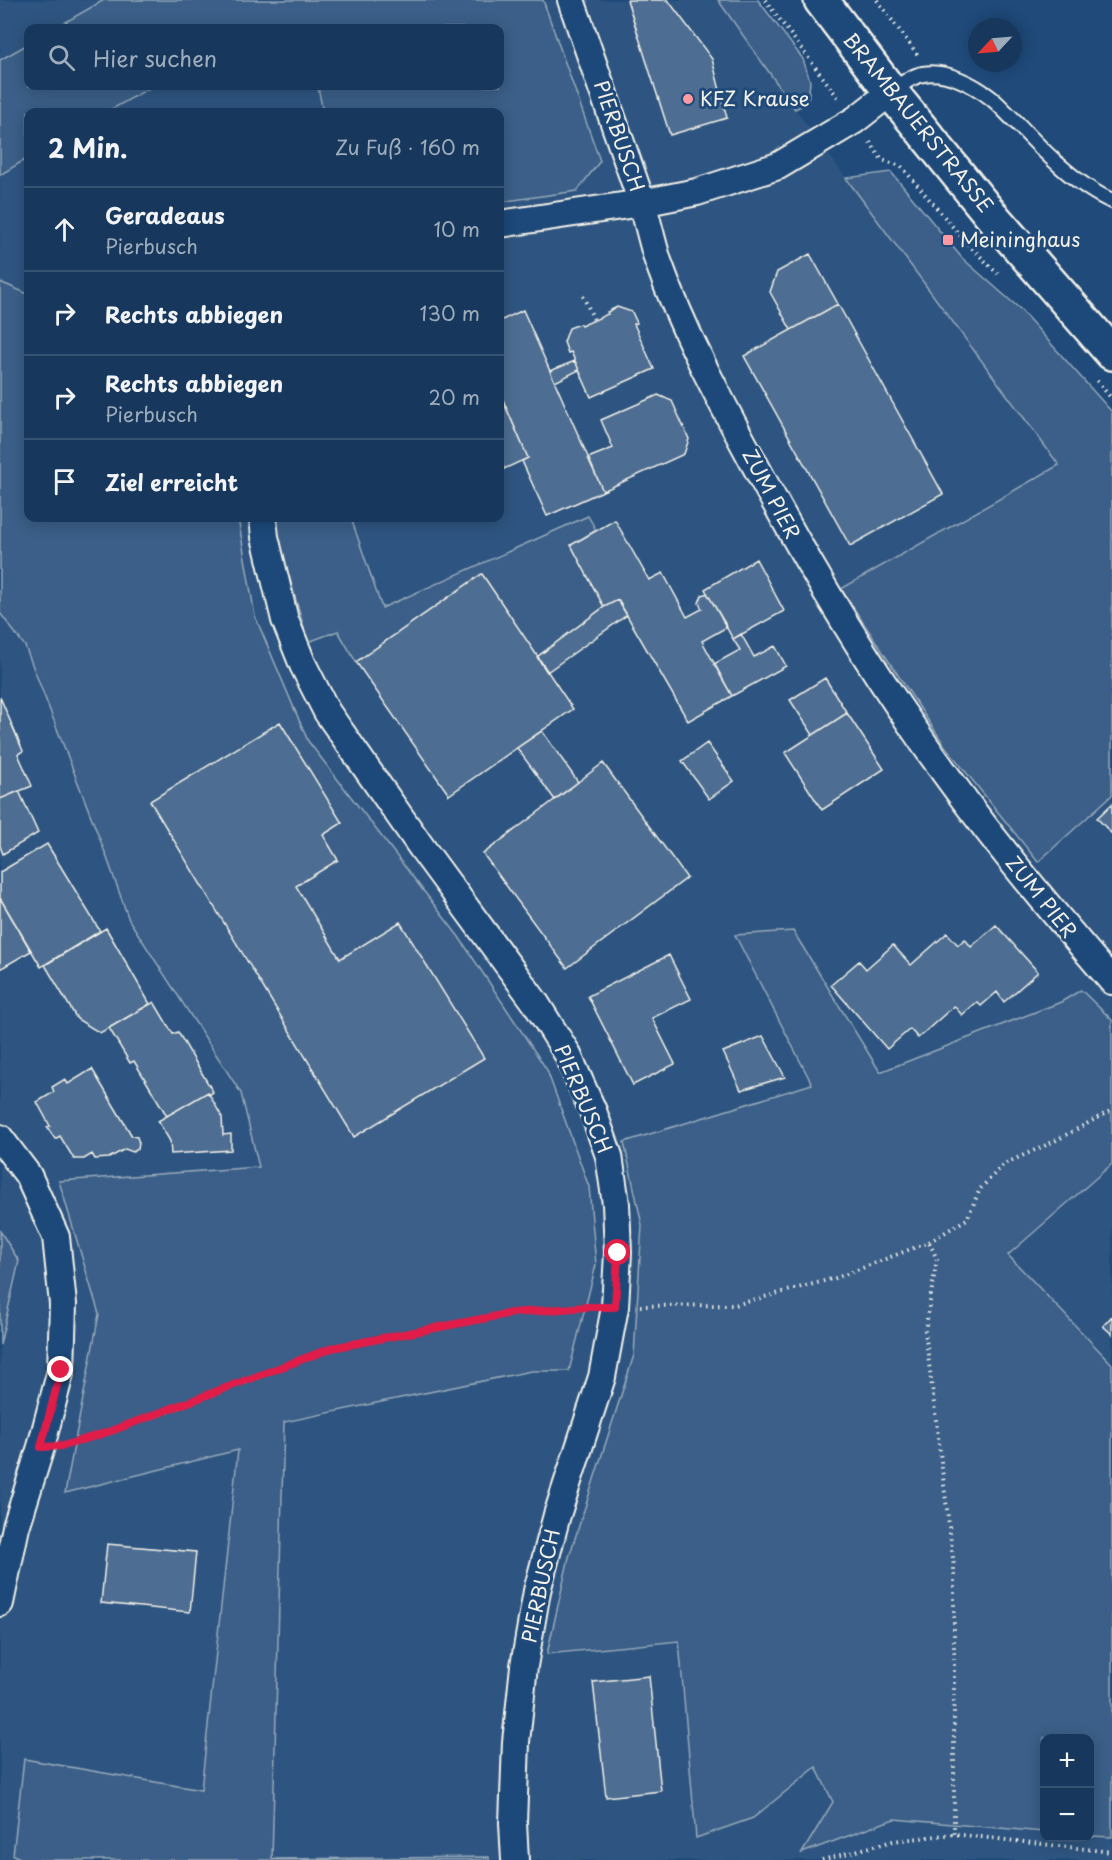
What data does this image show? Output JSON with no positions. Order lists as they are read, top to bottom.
{
  "streets": {
    "main road": ["BRAMBAUERSTRASSE"],
    "street": ["PIERBUSCH", "ZUM PIER"]
  },
  "crossings": [
    ["PIERBUSCH", "ZUM PIER"]
  ],
  "places": {
    "other": ["KFZ Krause"],
    "transit": ["Meininghaus"]
  },
  "north": "bottom left",
  "page": {
    "search": "Hier suchen",
    "heading": ["2 Min.", "Zu Fuß · 160 m"],
    "list": [
      ["Geradeaus", "Pierbusch", "10 m"],
      ["Rechts abbiegen", "130 m"],
      ["Rechts abbiegen", "Pierbusch", "20 m"],
      "Ziel erreicht"
    ],
    "map_buttons": ["+", "−"]
  }
}
